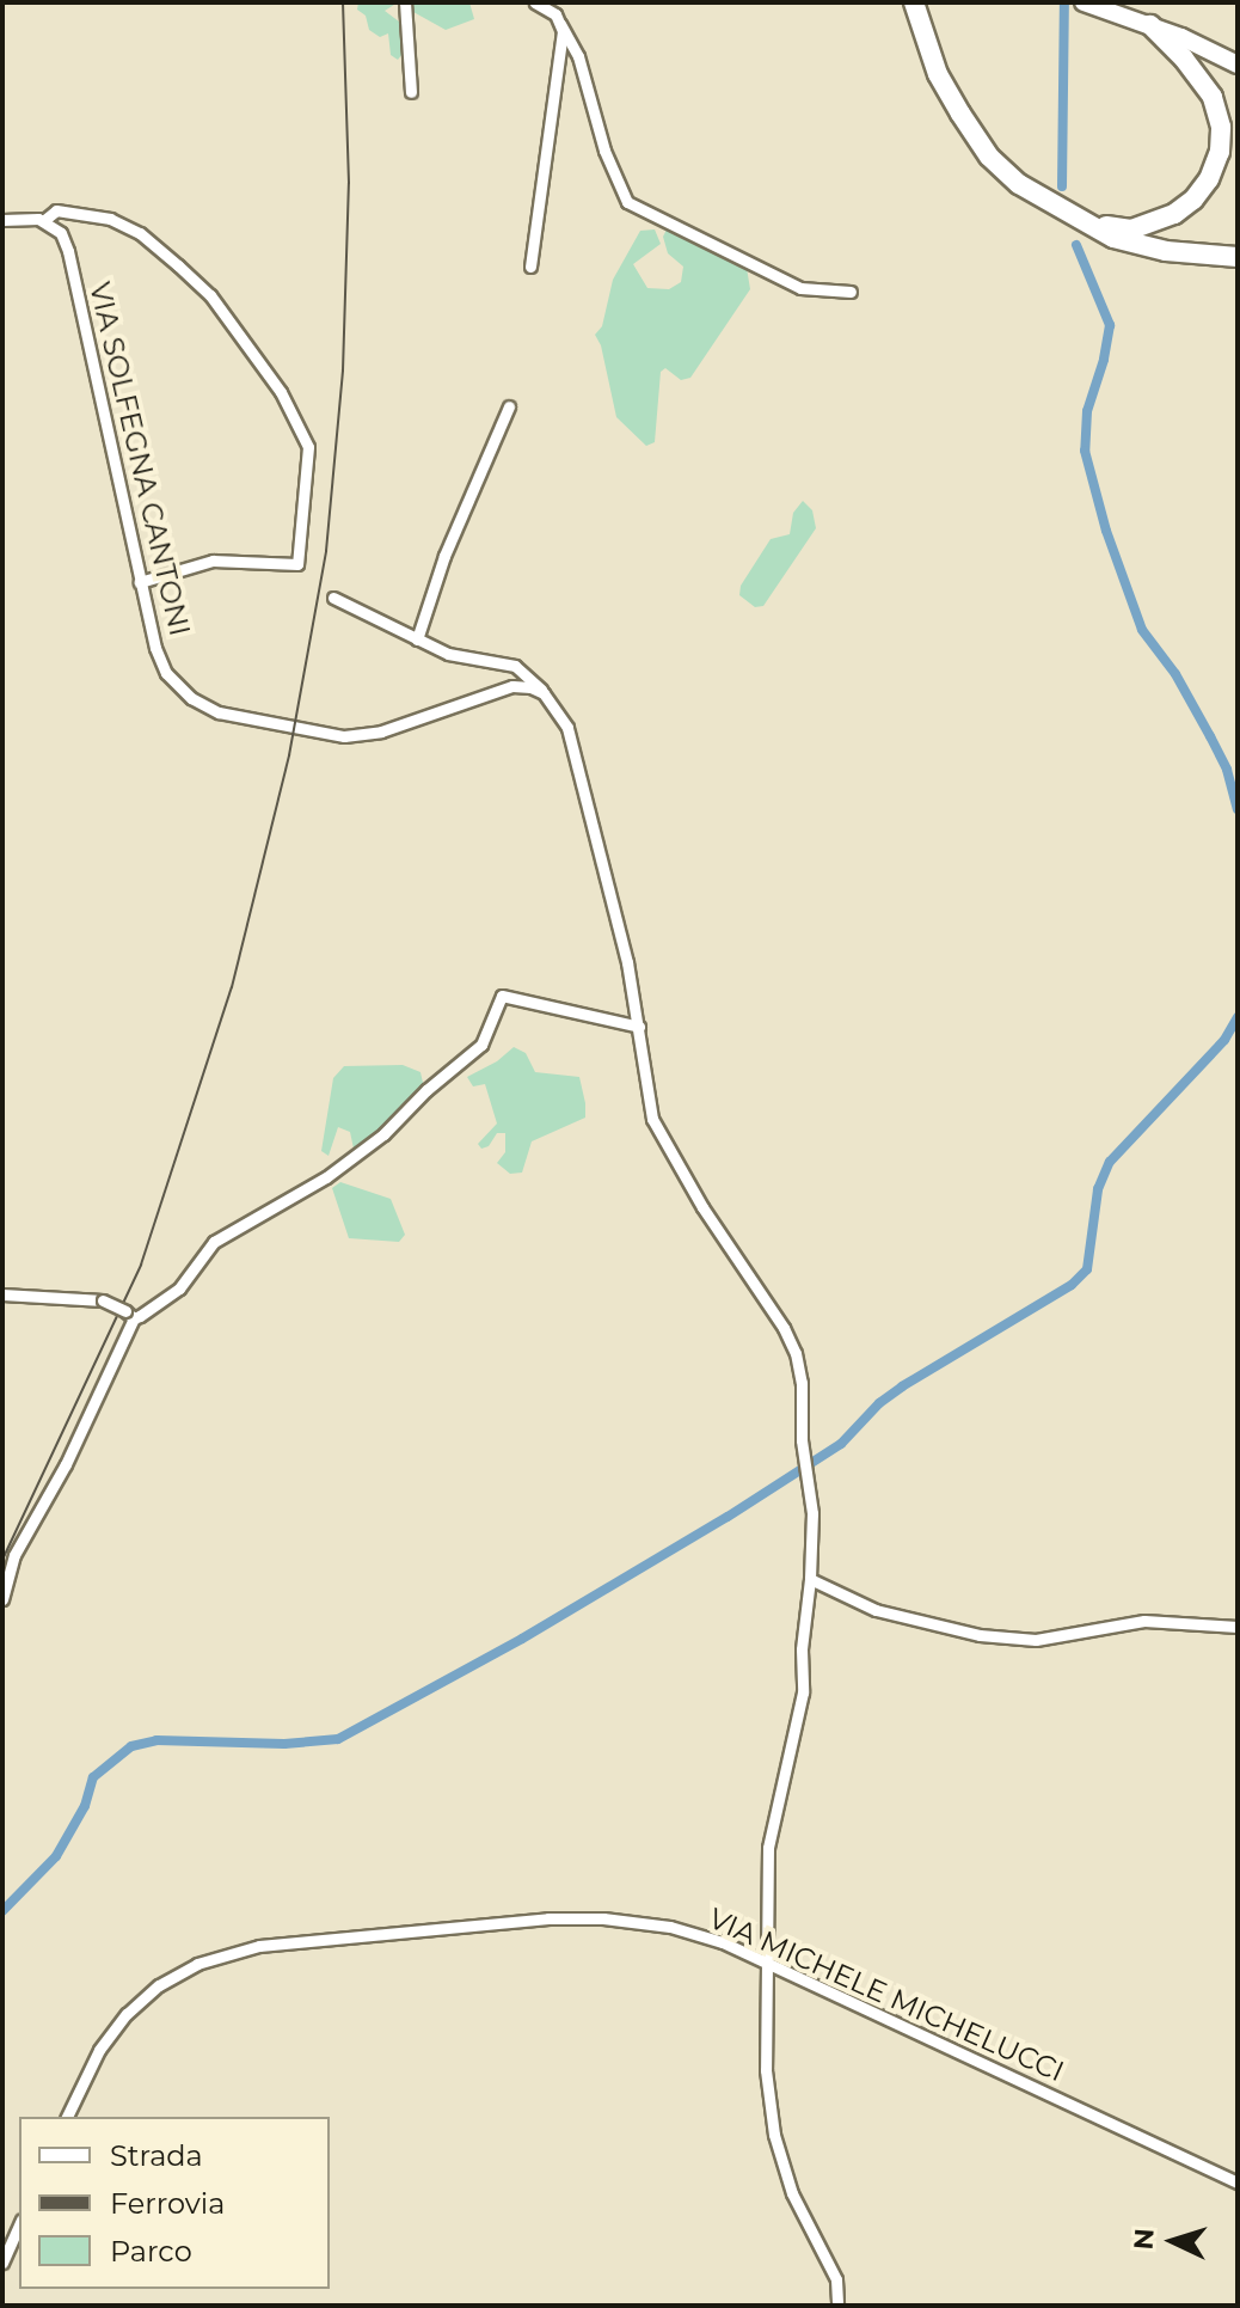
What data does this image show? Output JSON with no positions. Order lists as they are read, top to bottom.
{
  "streets": {
    "street": ["VIA SOLFEGNA CANTONI", "VIA MICHELE MICHELUCCI"]
  },
  "legend": ["Strada", "Ferrovia", "Parco"],
  "north": "left"
}
